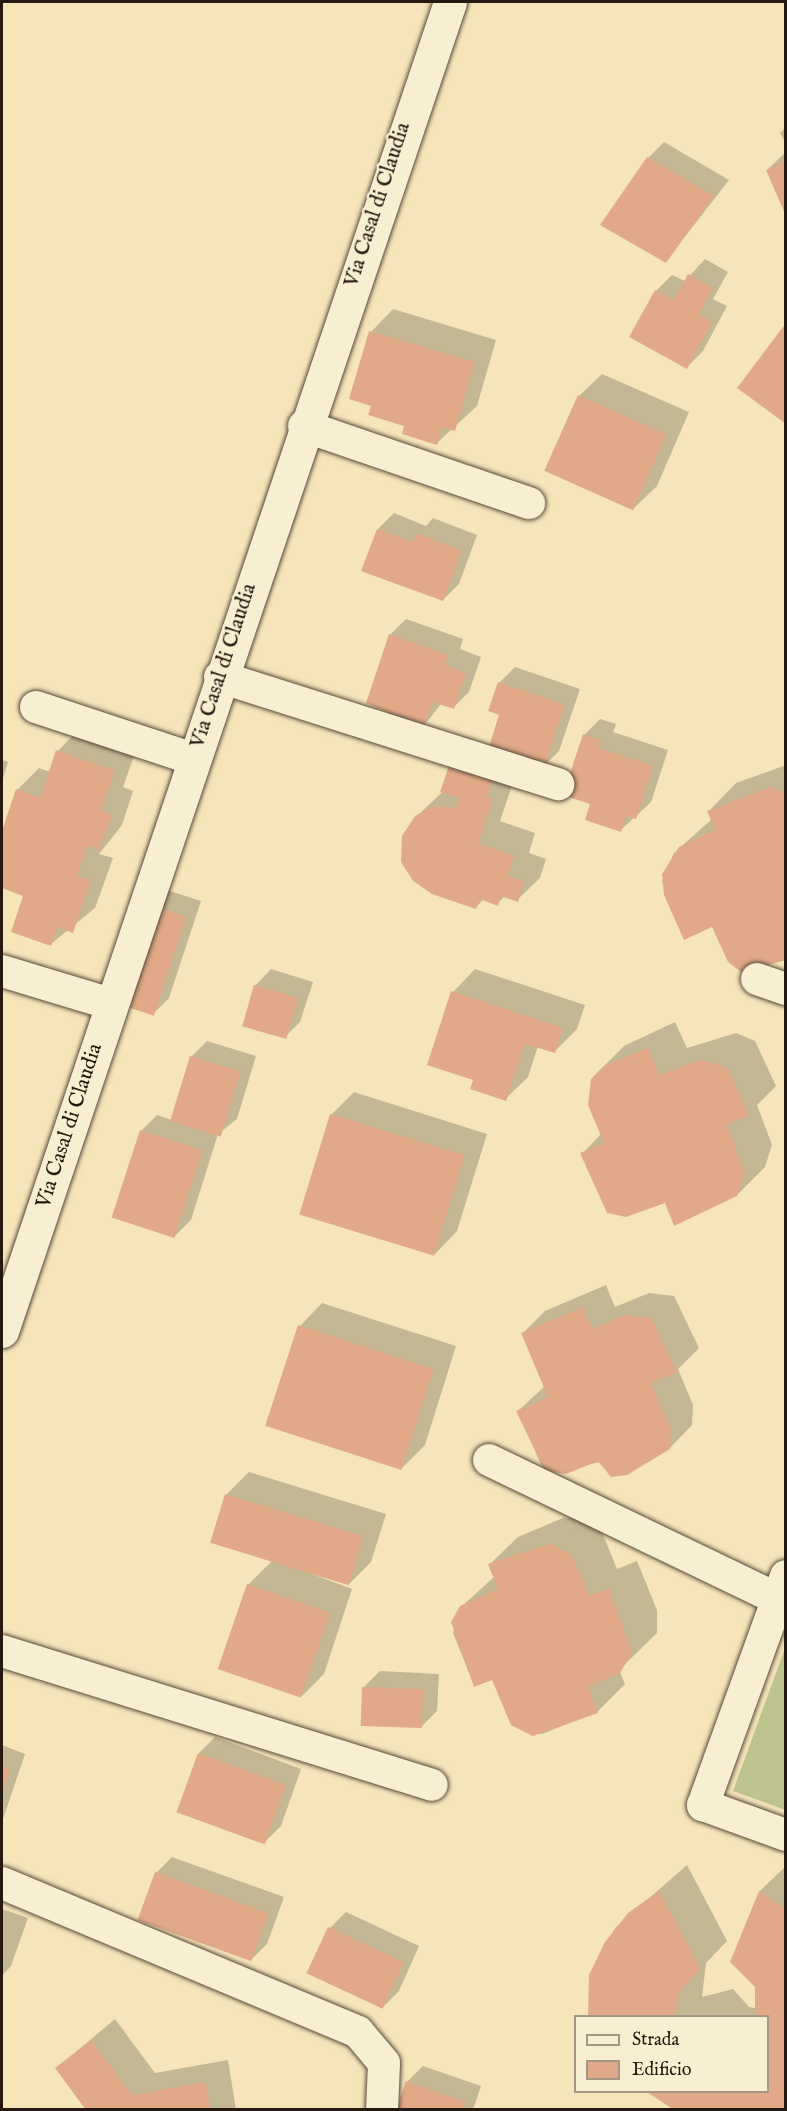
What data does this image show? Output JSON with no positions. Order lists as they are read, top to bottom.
{
  "streets": {
    "street": ["Via Casal di Claudia"]
  },
  "legend": ["Strada", "Edificio"]
}
